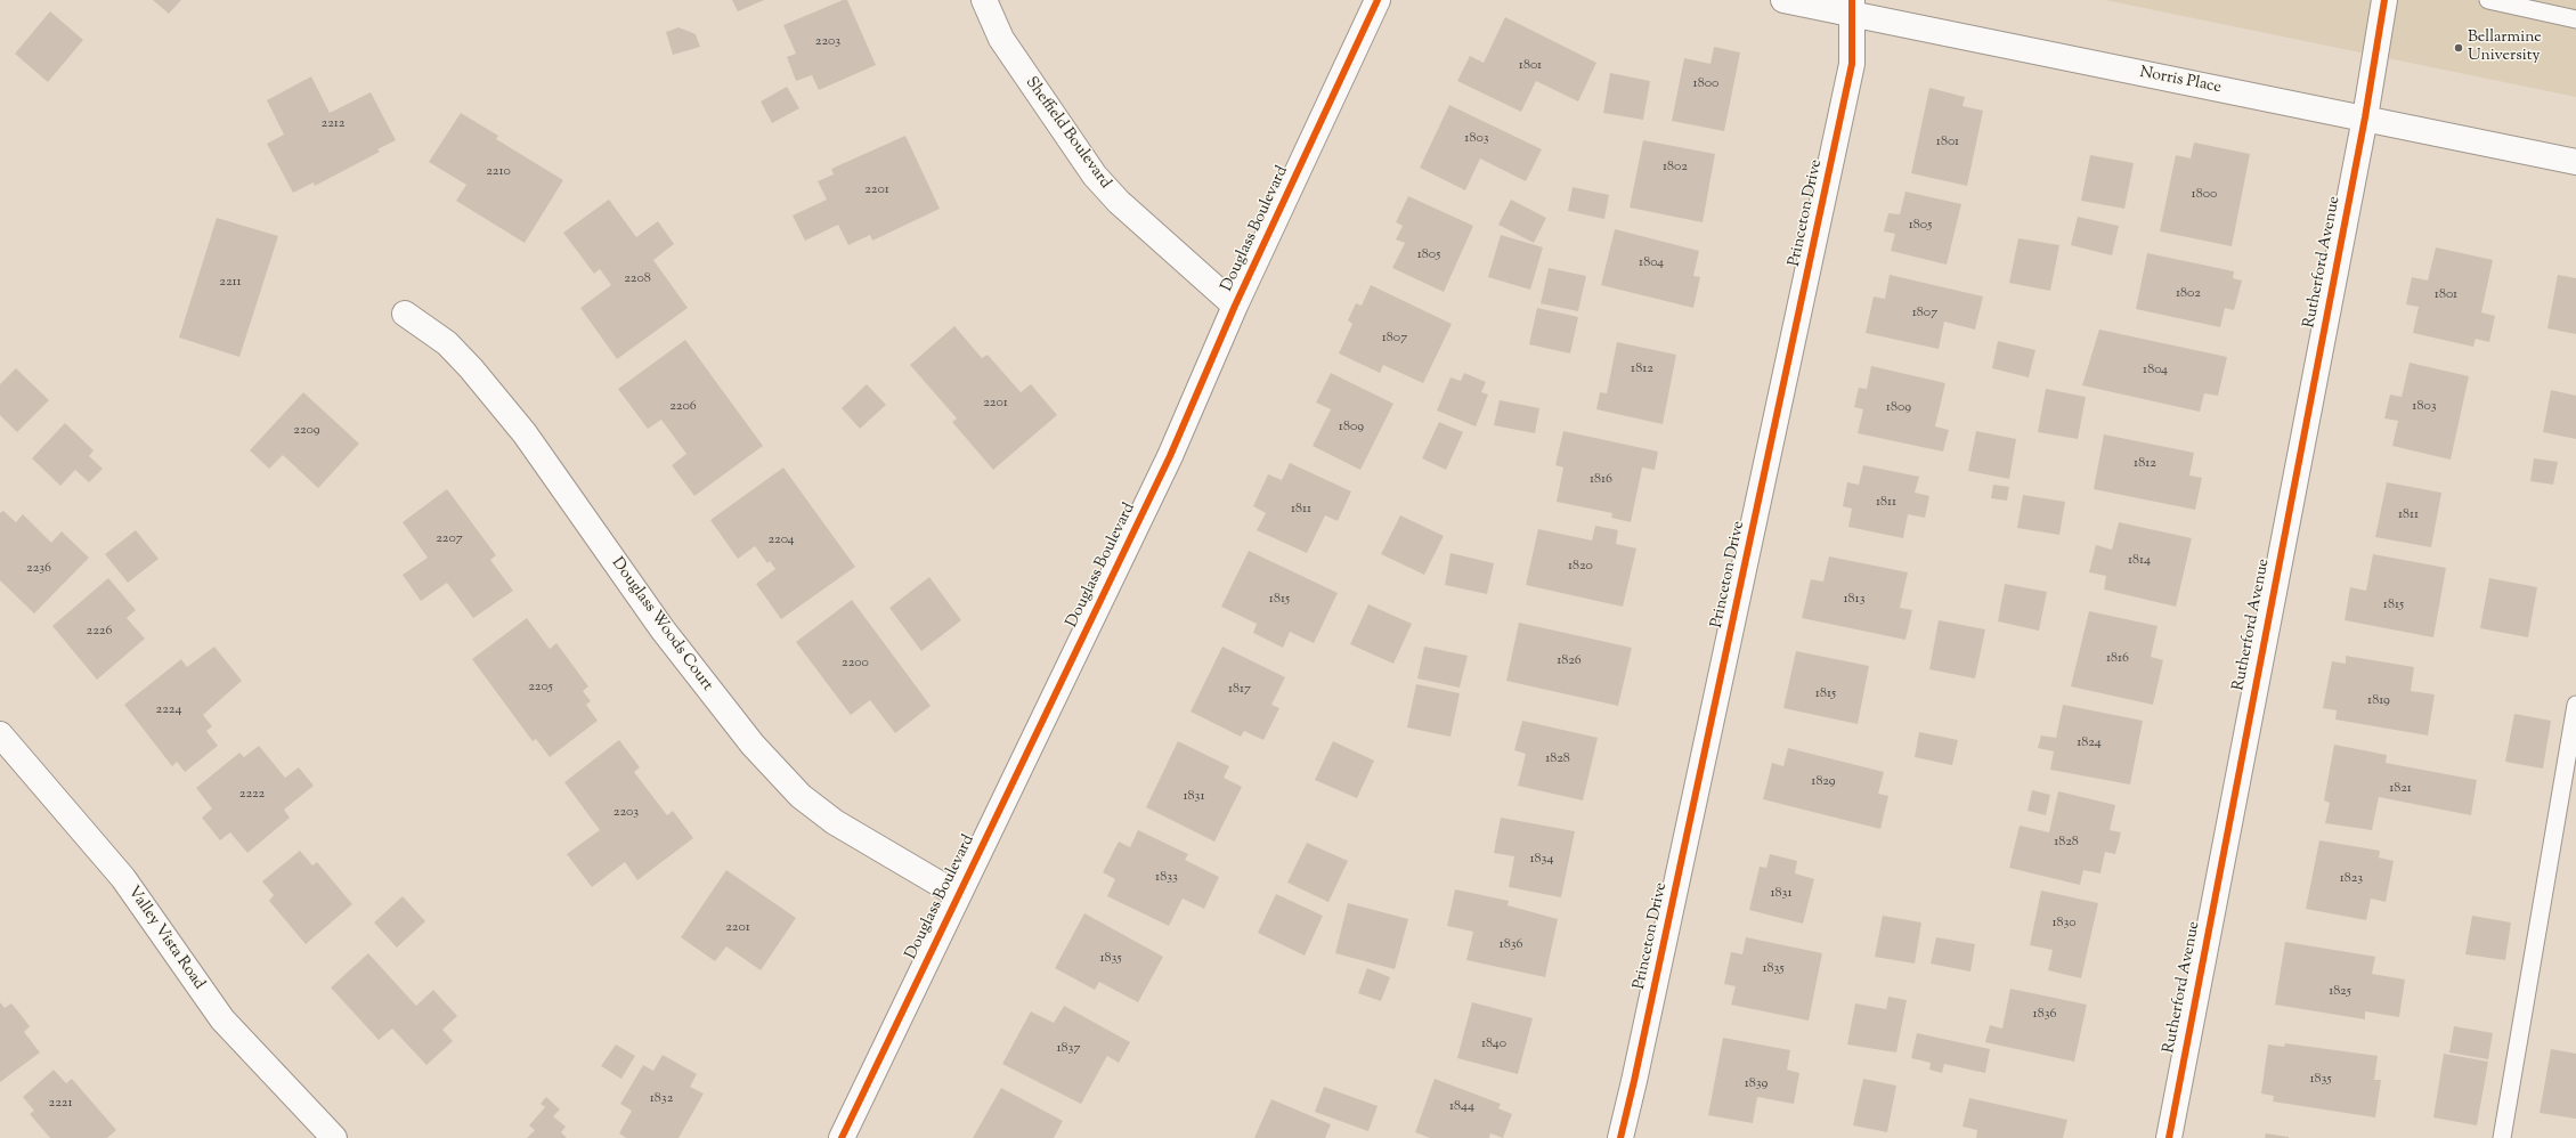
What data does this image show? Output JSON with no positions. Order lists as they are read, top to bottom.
{
  "streets": {
    "street": [
      "Norris Place",
      "Sheffield Boulevard",
      "Princeton Drive",
      "Douglass Boulevard",
      "Rutherford Avenue",
      "Douglass Woods Court",
      "Valley Vista Road"
    ]
  },
  "crossings": [
    ["Norris Place", "Princeton Drive"],
    ["Norris Place", "Rutherford Avenue"],
    ["Sheffield Boulevard", "Douglass Boulevard"],
    ["Douglass Boulevard", "Douglass Woods Court"]
  ],
  "places": ["Bellarmine University"],
  "house_numbers": [
    "2203",
    "1801",
    "1800",
    "2212",
    "1803",
    "1801",
    "1802",
    "2210",
    "2201",
    "1800",
    "1805",
    "1805",
    "1804",
    "2208",
    "2211",
    "1802",
    "1801",
    "1807",
    "1807",
    "1812",
    "1804",
    "2201",
    "2206",
    "1803",
    "1809",
    "1809",
    "2209",
    "1812",
    "1816",
    "1811",
    "1811",
    "1811",
    "2207",
    "2204",
    "1814",
    "1820",
    "2236",
    "1815",
    "1813",
    "1815",
    "2226",
    "1816",
    "1826",
    "2200",
    "2205",
    "1817",
    "1815",
    "1819",
    "2224",
    "1824",
    "1828",
    "1829",
    "1821",
    "2222",
    "1831",
    "2203",
    "1828",
    "1834",
    "1833",
    "1823",
    "1831",
    "1830",
    "2201",
    "1836",
    "1835",
    "1835",
    "1825",
    "1836",
    "1840",
    "1837",
    "1835",
    "1839",
    "1832",
    "2221",
    "1844"
  ]
}
